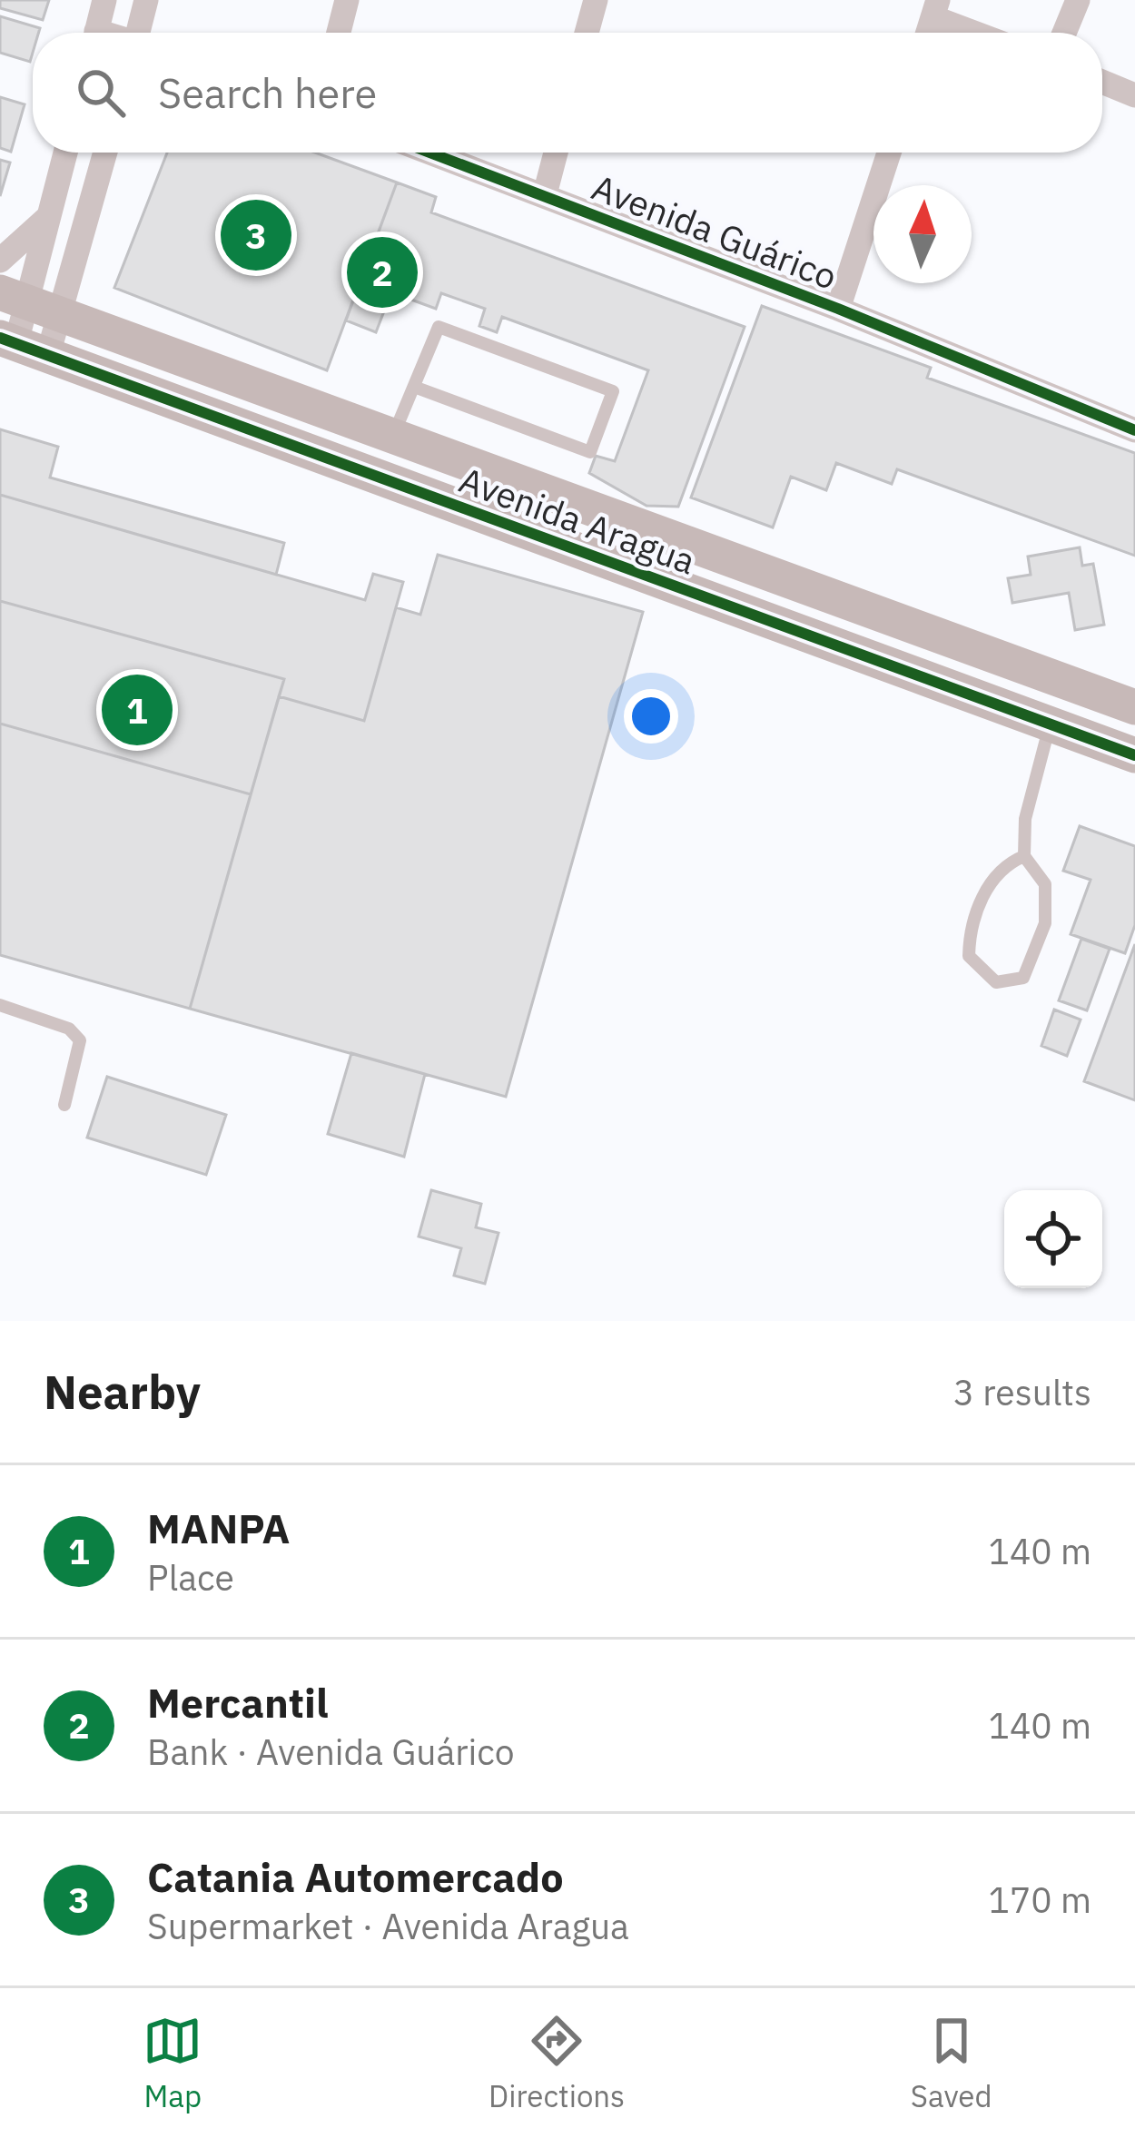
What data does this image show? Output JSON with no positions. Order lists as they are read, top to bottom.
{
  "streets": {
    "street": ["Avenida Guárico", "Avenida Aragua"]
  },
  "north": "top",
  "page": {
    "search": "Search here",
    "pins": ["3", "2", "1"],
    "heading": ["Nearby", "3 results"],
    "list": [
      {
        "mark": "1",
        "name": "MANPA",
        "note": "Place",
        "value": "140 m"
      },
      {
        "mark": "2",
        "name": "Mercantil",
        "note": "Bank · Avenida Guárico",
        "value": "140 m"
      },
      {
        "mark": "3",
        "name": "Catania Automercado",
        "note": "Supermarket · Avenida Aragua",
        "value": "170 m"
      }
    ],
    "nav": ["Map", "Directions", "Saved"]
  }
}
